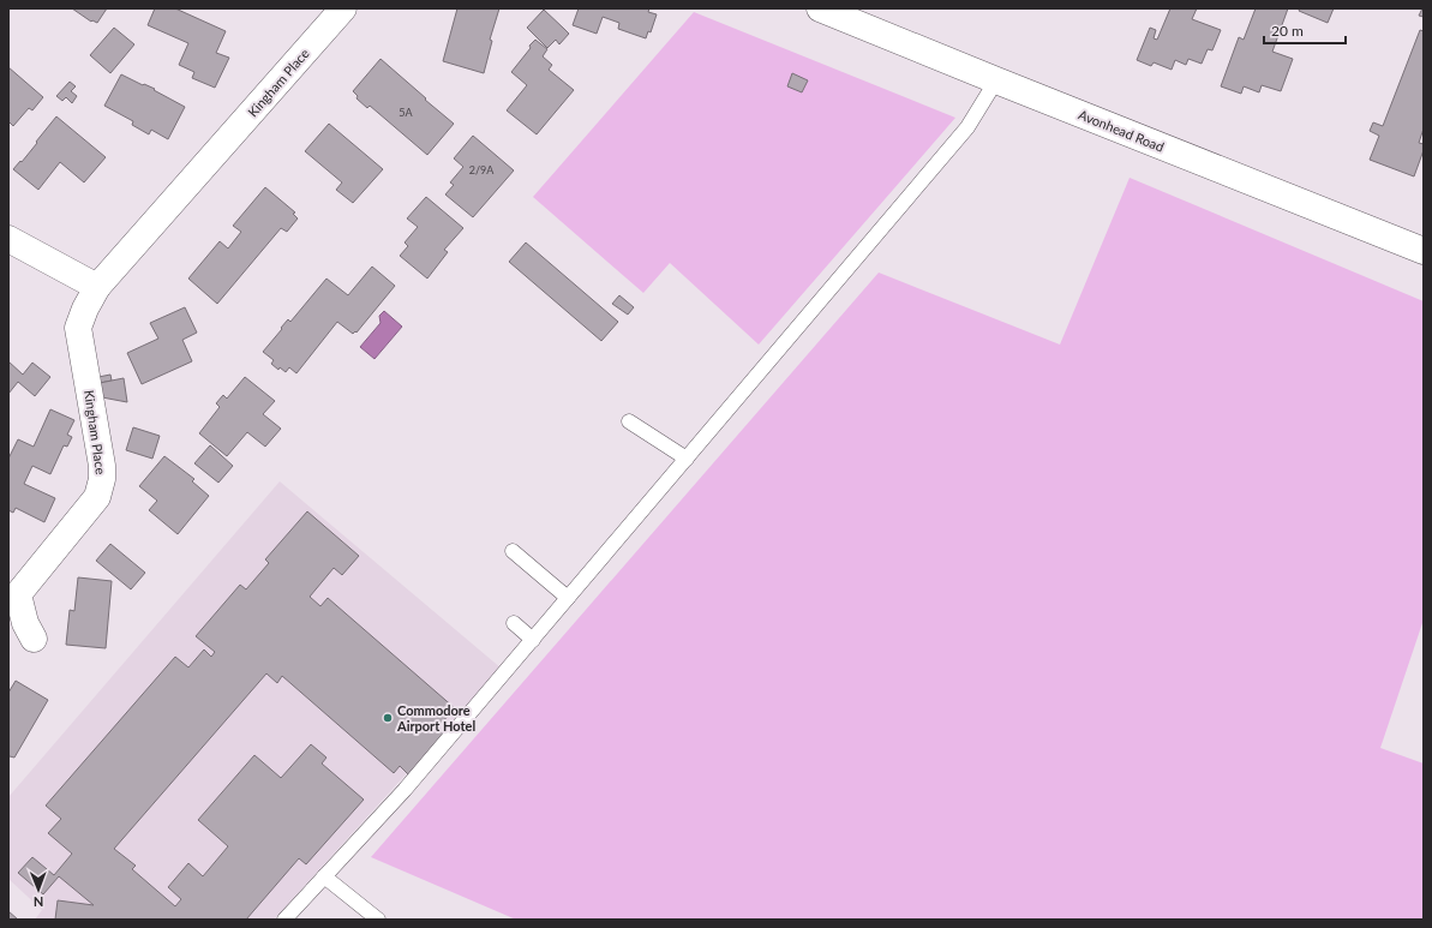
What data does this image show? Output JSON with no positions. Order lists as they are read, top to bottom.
{
  "streets": {
    "street": ["Kingham Place", "Avonhead Road"]
  },
  "places": ["Commodore Airport Hotel"],
  "house_numbers": ["5A", "2/9A"],
  "scale_bar": "20 m",
  "north": "bottom"
}
